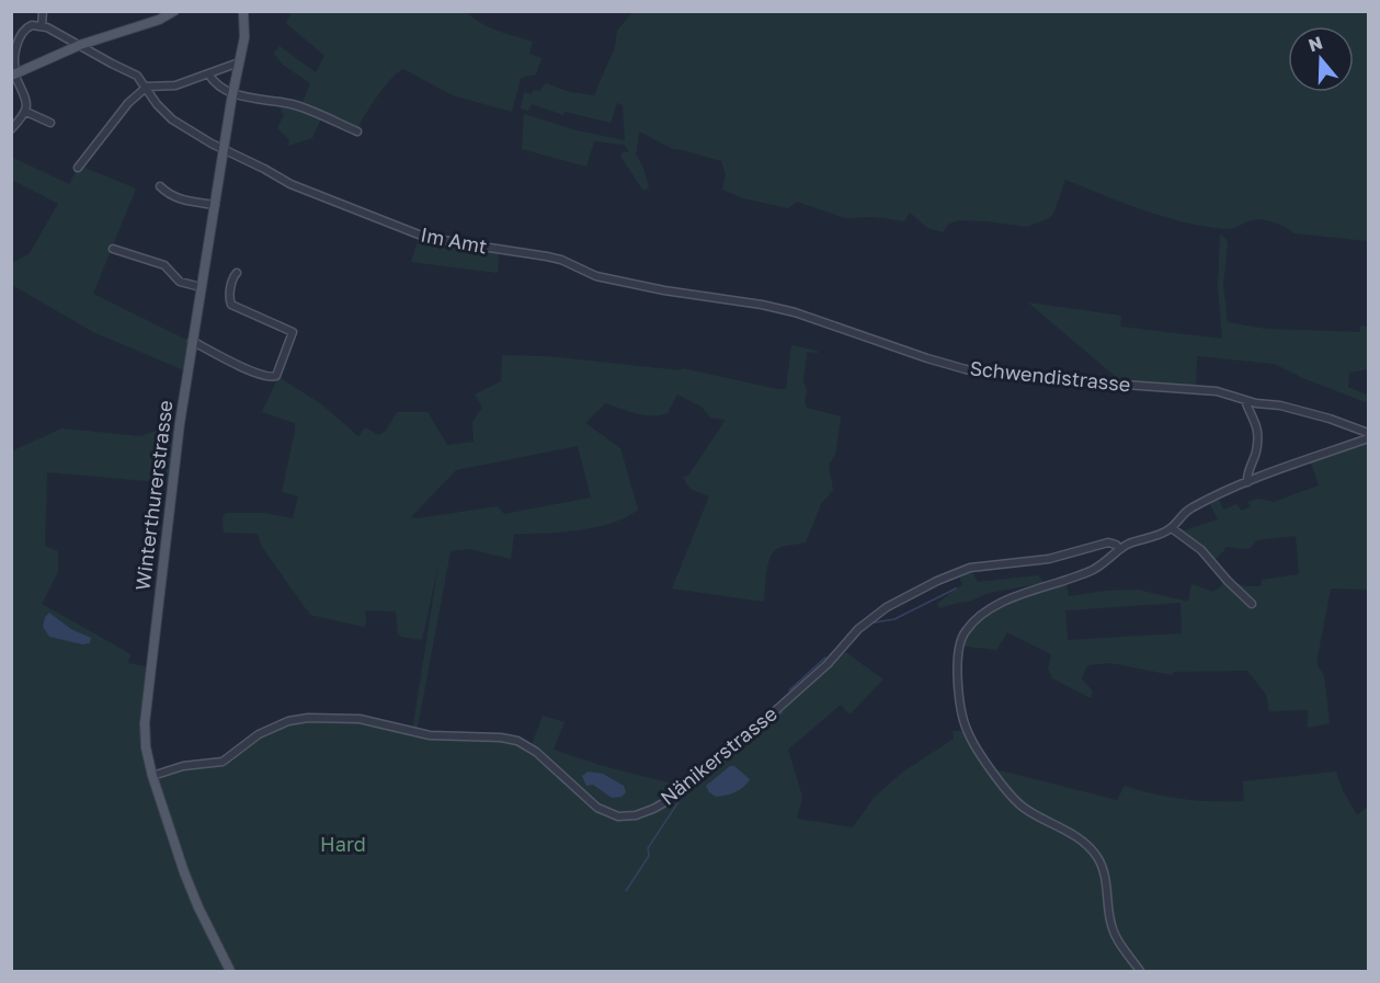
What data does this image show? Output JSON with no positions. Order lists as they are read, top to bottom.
{
  "streets": {
    "main road": ["Winterthurerstrasse"],
    "street": ["Im Amt", "Schwendistrasse", "Nänikerstrasse"]
  },
  "crossings": [
    ["Im Amt", "Schwendistrasse"],
    ["Im Amt", "Winterthurerstrasse"],
    ["Winterthurerstrasse", "Nänikerstrasse"]
  ],
  "parks": ["Hard"],
  "north": "top"
}
